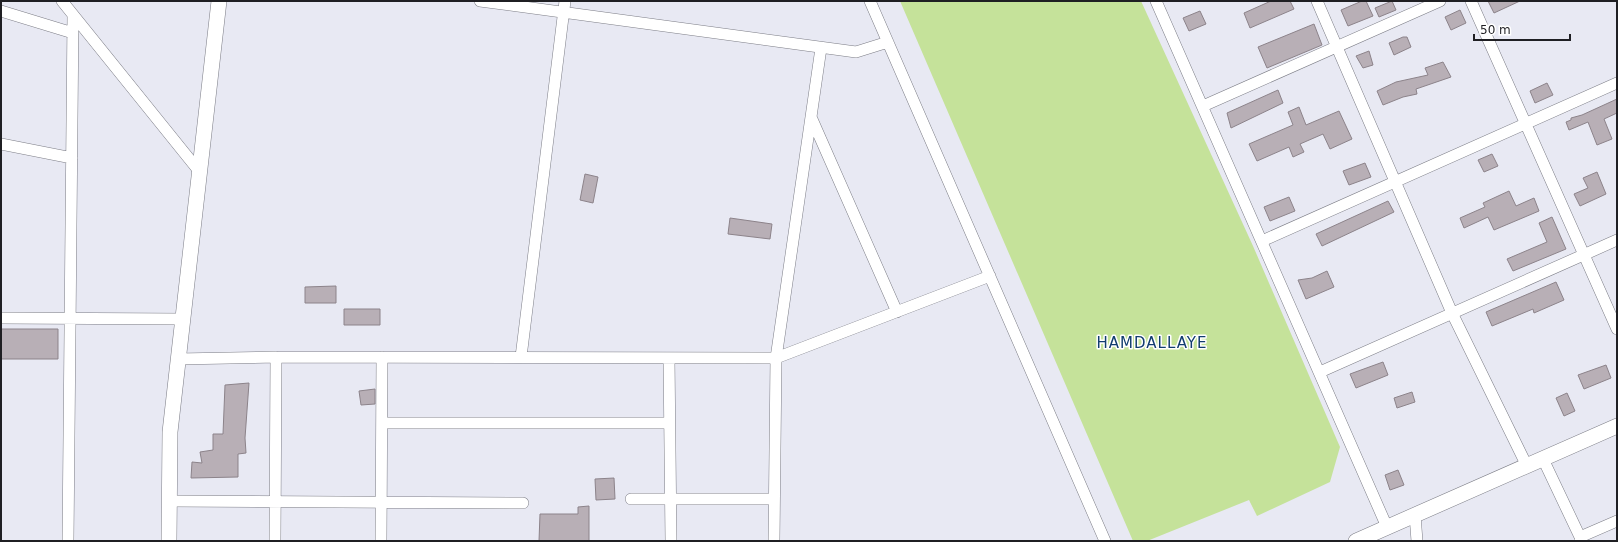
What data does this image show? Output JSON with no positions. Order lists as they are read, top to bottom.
{
  "districts": ["HAMDALLAYE"],
  "scale_bar": "50 m"
}
